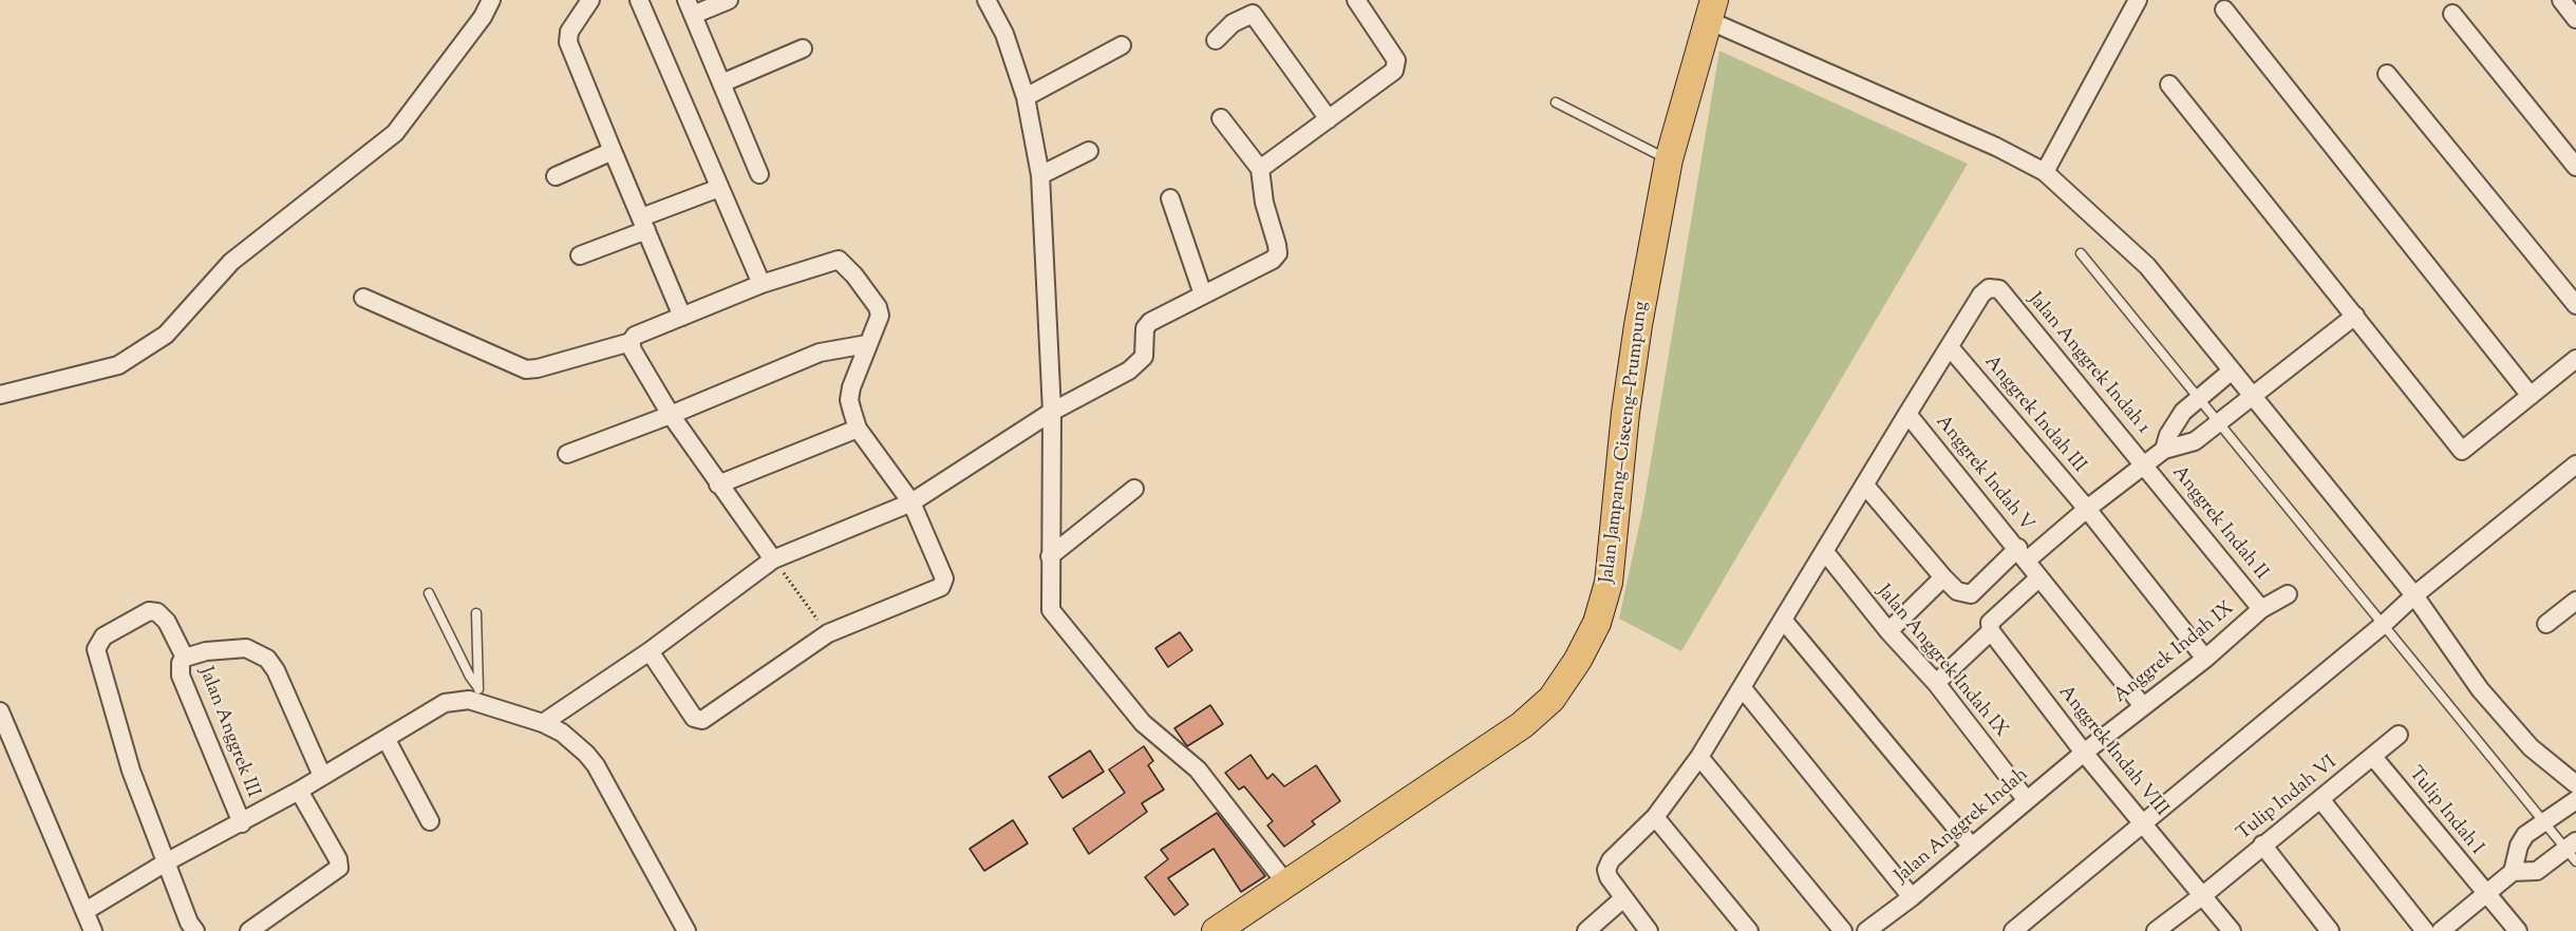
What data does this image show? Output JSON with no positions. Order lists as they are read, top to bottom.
{
  "streets": {
    "main road": ["Jalan Jampang–Ciseeng–Prumpung"],
    "street": [
      "Jalan Anggrek Indah 1",
      "Anggrek Indah III",
      "Anggrek Indah V",
      "Anggrek Indah II",
      "Anggrek Indah IX",
      "Jalan Anggrek Indah IX",
      "Jalan Anggrek III",
      "Anggrek Indah VIII",
      "Tulip Indah VI",
      "Tulip Indah I",
      "Jalan Anggrek Indah"
    ]
  },
  "crossings": [
    ["Jalan Anggrek Indah 1", "Anggrek Indah III"],
    ["Jalan Anggrek Indah 1", "Anggrek Indah II"],
    ["Anggrek Indah III", "Anggrek Indah IX"],
    ["Anggrek Indah V", "Anggrek Indah IX"],
    ["Anggrek Indah II", "Anggrek Indah IX"],
    ["Anggrek Indah IX", "Anggrek Indah VIII"],
    ["Anggrek Indah IX", "Jalan Anggrek Indah"],
    ["Jalan Anggrek Indah IX", "Jalan Anggrek Indah"],
    ["Anggrek Indah VIII", "Tulip Indah VI"],
    ["Anggrek Indah VIII", "Jalan Anggrek Indah"],
    ["Tulip Indah VI", "Tulip Indah I"]
  ]
}
